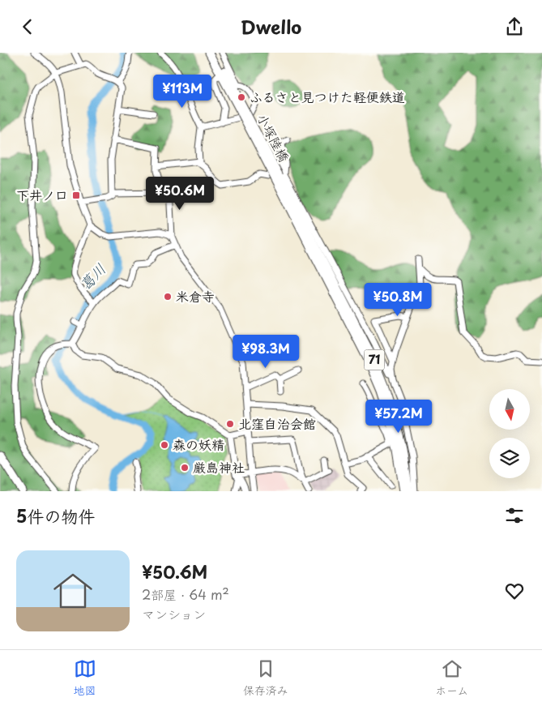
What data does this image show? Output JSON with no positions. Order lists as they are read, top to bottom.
{
  "streets": {
    "main road": ["小塚陸橋", "71"]
  },
  "crossings": [
    ["小塚陸橋", "71"]
  ],
  "water": ["葛川"],
  "places": {
    "other": [
      "ふるさと見つけた軽便鉄道",
      "米倉寺",
      "北窪自治会館",
      "森の妖精",
      "厳島神社"
    ],
    "transit": ["下井ノ口"]
  },
  "north": "bottom",
  "page": {
    "header": "Dwello",
    "price": [
      "¥113M",
      "¥50.6M",
      "¥50.8M",
      "¥98.3M",
      "¥57.2M"
    ],
    "heading": "5件の物件",
    "list": [
      {
        "name": "¥50.6M",
        "note": "2部屋 · 64 m² · マンション"
      }
    ],
    "tabs": ["地図", "保存済み", "ホーム"]
  }
}
